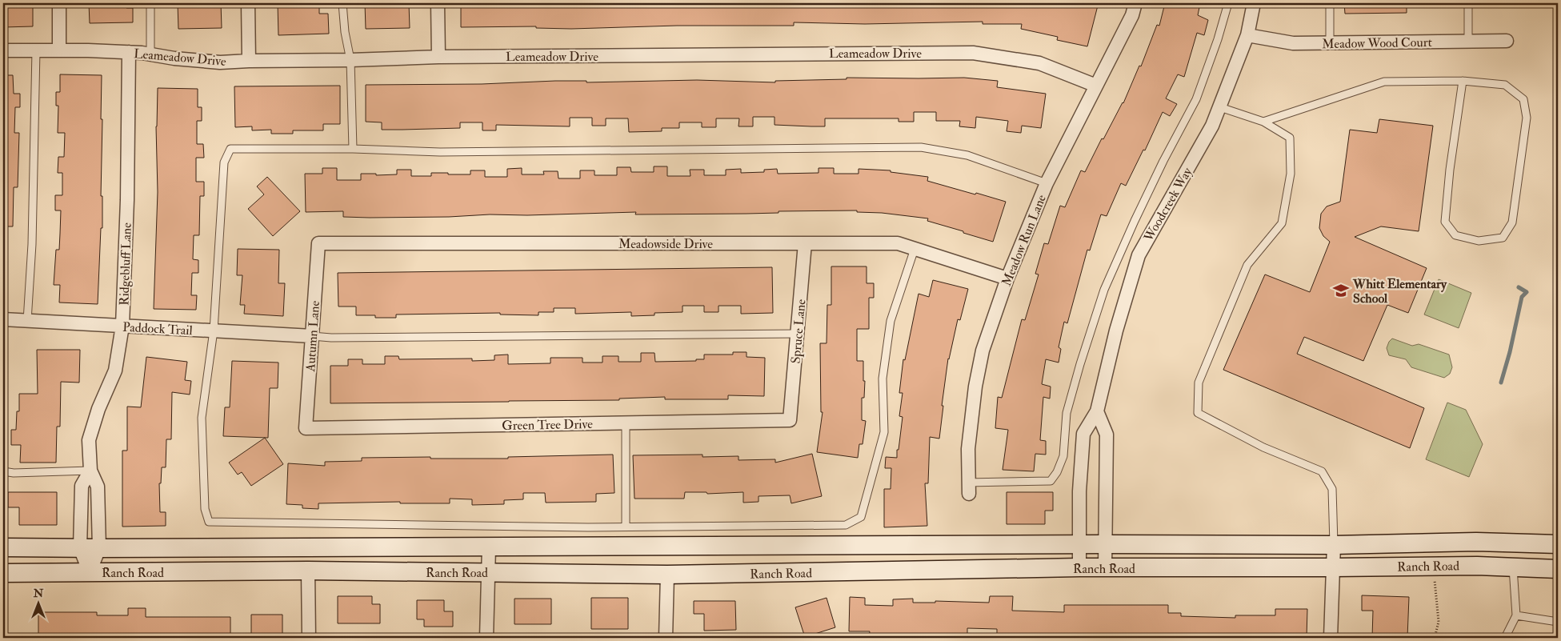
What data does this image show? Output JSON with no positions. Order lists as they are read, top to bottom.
{
  "streets": {
    "main road": ["Ranch Road"],
    "street": [
      "Meadow Wood Court",
      "Leameadow Drive",
      "Woodcreek Way",
      "Meadow Run Lane",
      "Meadowside Drive",
      "Ridgebluff Lane",
      "Paddock Trail",
      "Spruce Lane",
      "Autumn Lane",
      "Green Tree Drive"
    ]
  },
  "crossings": [
    ["Meadow Wood Court", "Woodcreek Way"],
    ["Leameadow Drive", "Meadow Run Lane"],
    ["Leameadow Drive", "Ridgebluff Lane"],
    ["Woodcreek Way", "Ranch Road"],
    ["Meadow Run Lane", "Meadowside Drive"],
    ["Meadowside Drive", "Spruce Lane"],
    ["Meadowside Drive", "Autumn Lane"],
    ["Ridgebluff Lane", "Paddock Trail"],
    ["Paddock Trail", "Autumn Lane"],
    ["Spruce Lane", "Green Tree Drive"],
    ["Autumn Lane", "Green Tree Drive"]
  ],
  "places": {
    "school or university": ["Whitt Elementary School"]
  },
  "north": "top"
}
